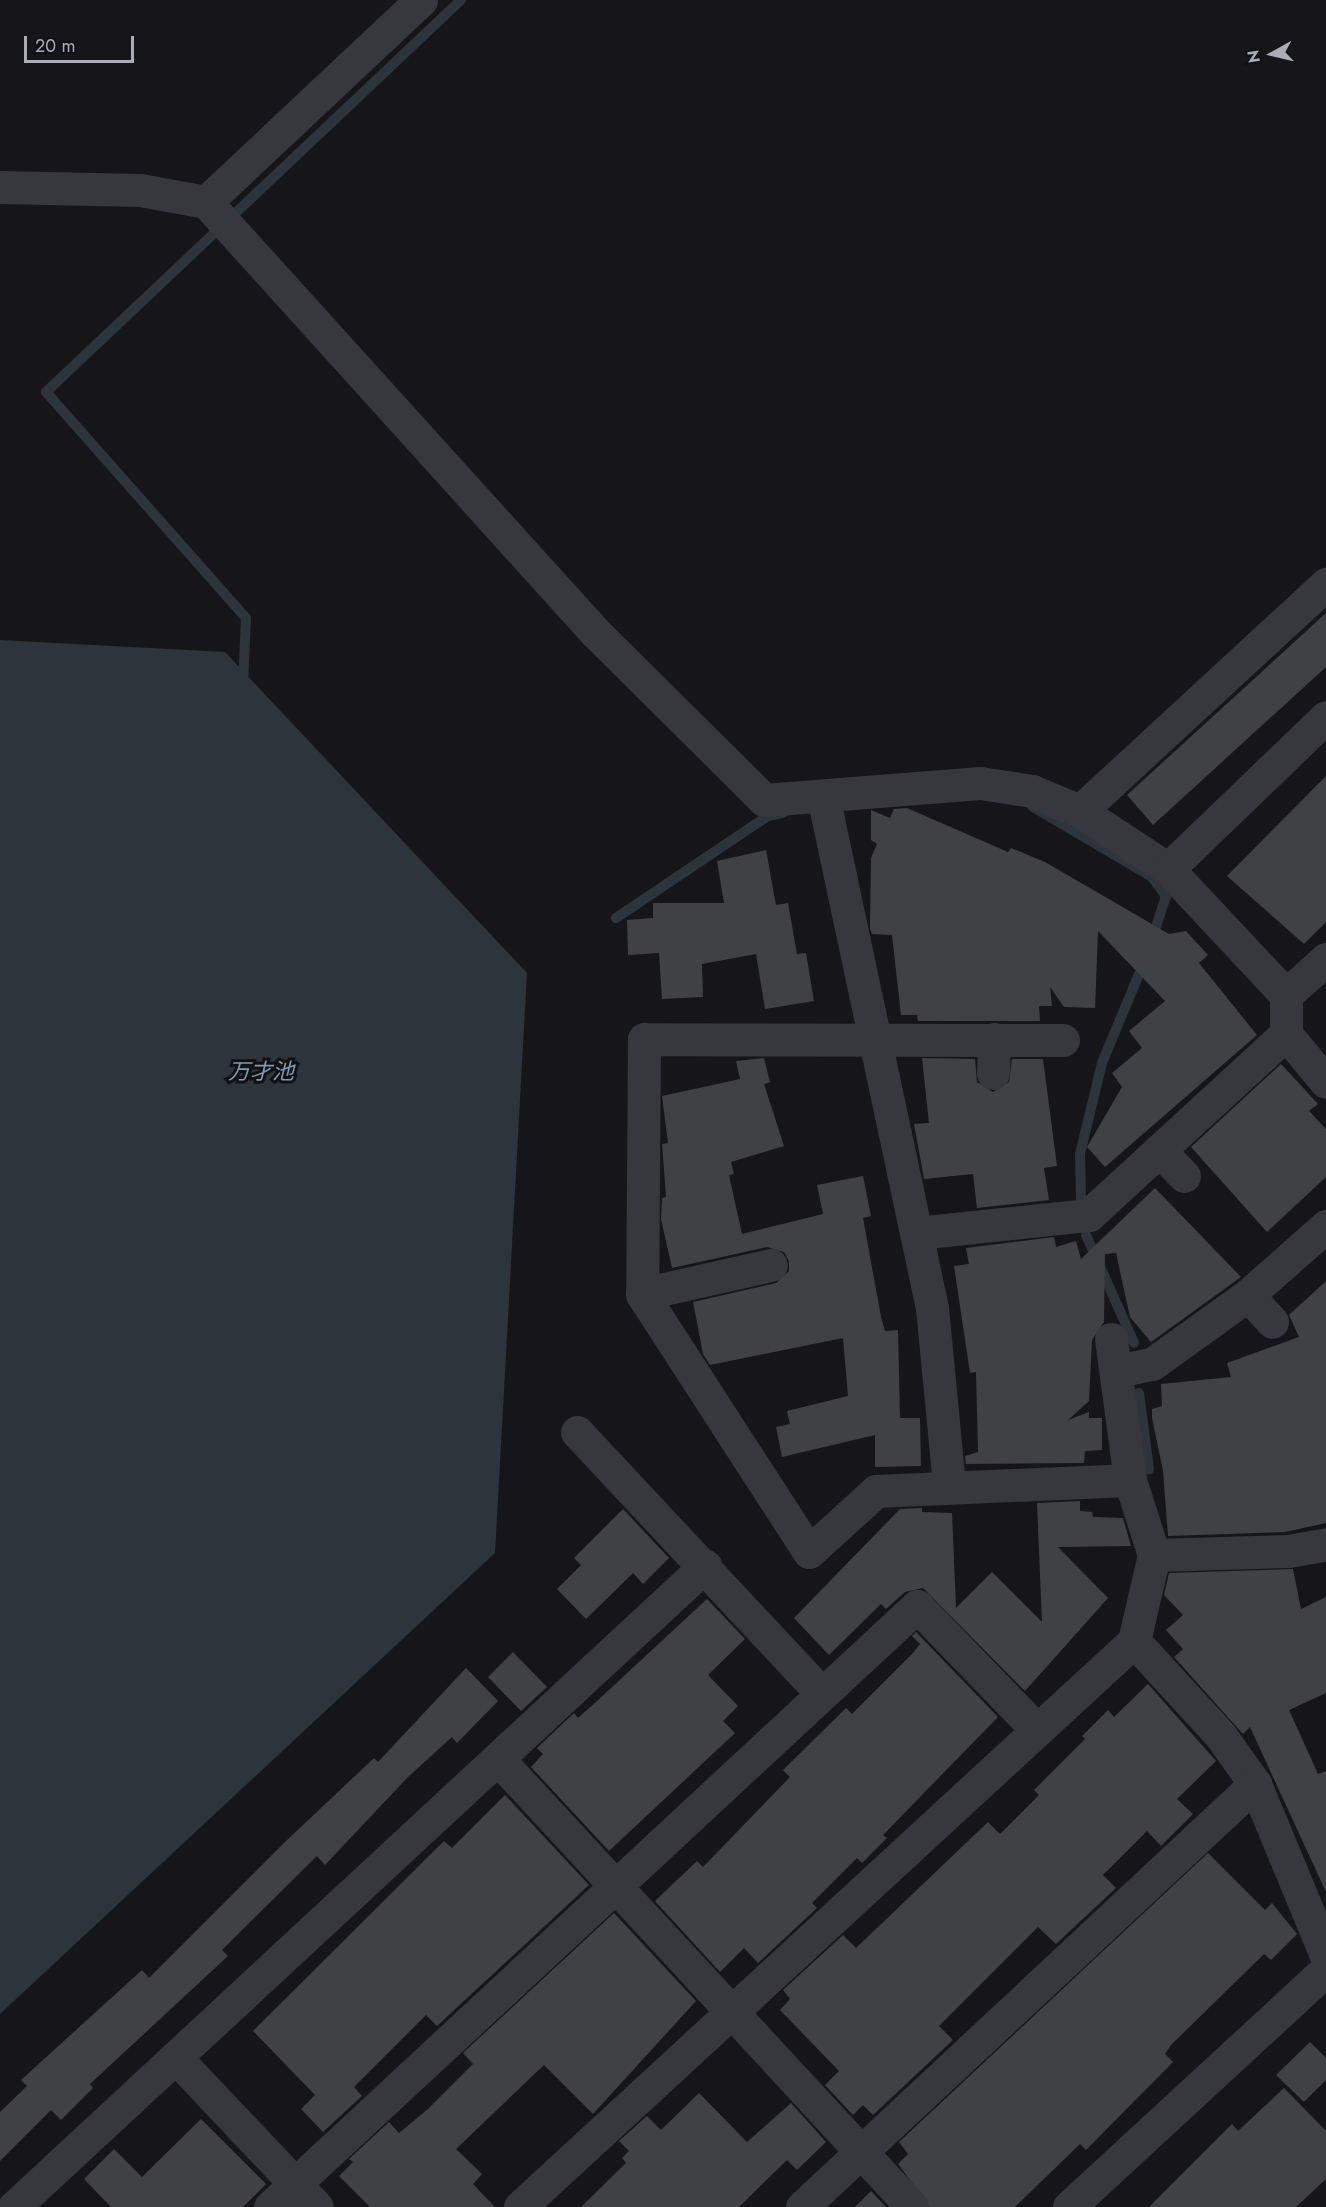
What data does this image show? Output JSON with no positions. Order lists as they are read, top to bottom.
{
  "water": ["万才池"],
  "scale_bar": "20 m",
  "north": "left"
}
